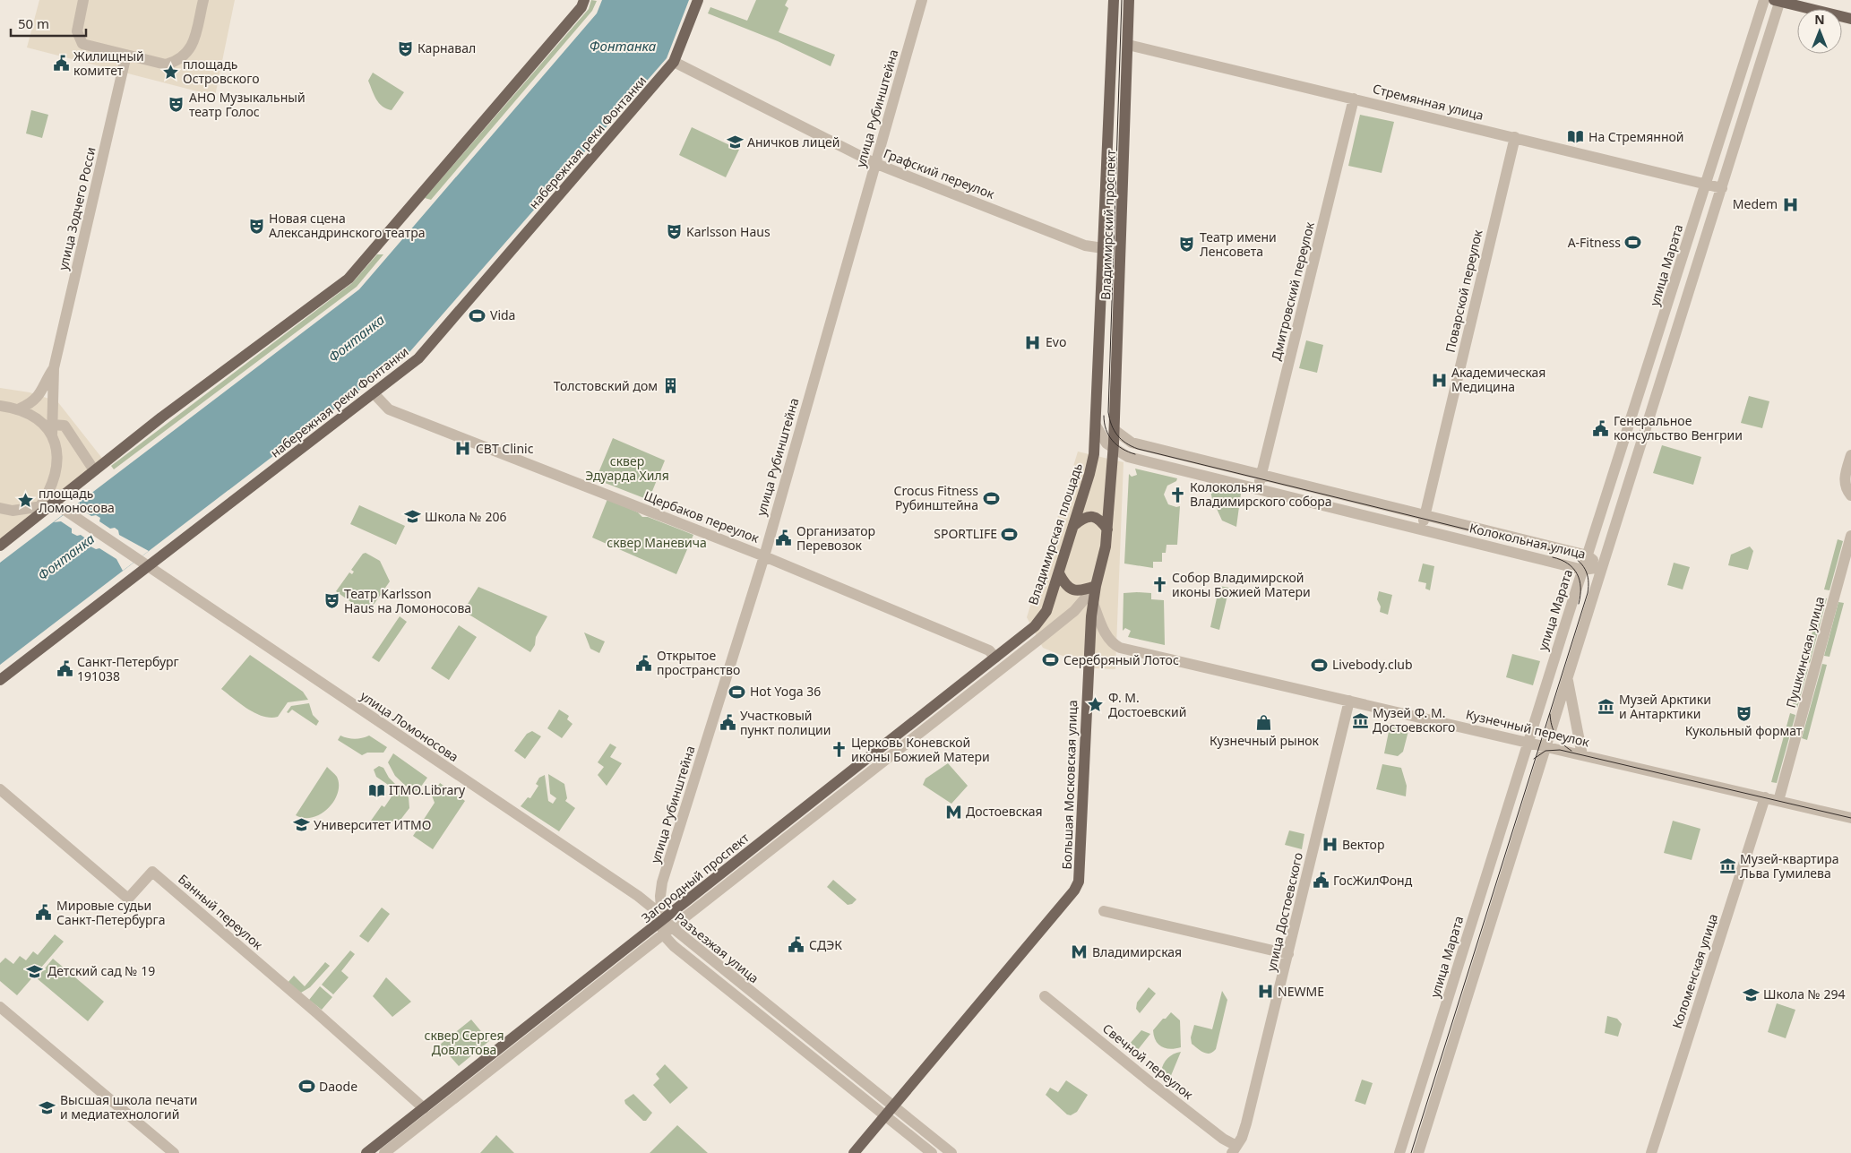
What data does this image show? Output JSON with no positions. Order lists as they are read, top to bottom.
{
  "streets": {
    "main road": [
      "набережная реки Фонтанки",
      "Владимирский проспект",
      "Владимирская площадь",
      "Большая Московская улица",
      "Загородный проспект"
    ],
    "street": [
      "Стремянная улица",
      "улица Рубинштейна",
      "Графский переулок",
      "улица Зодчего Росси",
      "улица Марата",
      "Дмитровский переулок",
      "Поварской переулок",
      "Щербаков переулок",
      "Колокольная улица",
      "Пушкинская улица",
      "улица Ломоносова",
      "Кузнечный переулок",
      "Банный переулок",
      "улица Достоевского",
      "Разъезжая улица",
      "Коломенская улица",
      "Свечной переулок"
    ]
  },
  "crossings": [
    ["Стремянная улица", "Владимирский проспект"],
    ["Стремянная улица", "улица Марата"],
    ["Стремянная улица", "Дмитровский переулок"],
    ["Стремянная улица", "Поварской переулок"],
    ["улица Рубинштейна", "Графский переулок"],
    ["улица Рубинштейна", "Щербаков переулок"],
    ["улица Рубинштейна", "улица Ломоносова"],
    ["улица Рубинштейна", "Загородный проспект"],
    ["улица Рубинштейна", "Разъезжая улица"],
    ["набережная реки Фонтанки", "Графский переулок"],
    ["набережная реки Фонтанки", "Щербаков переулок"],
    ["набережная реки Фонтанки", "улица Ломоносова"],
    ["Графский переулок", "Владимирский проспект"],
    ["Владимирский проспект", "Владимирская площадь"],
    ["Владимирский проспект", "Колокольная улица"],
    ["улица Марата", "Колокольная улица"],
    ["улица Марата", "Кузнечный переулок"],
    ["Дмитровский переулок", "Колокольная улица"],
    ["Поварской переулок", "Колокольная улица"],
    ["Щербаков переулок", "Загородный проспект"],
    ["Владимирская площадь", "Колокольная улица"],
    ["Владимирская площадь", "Загородный проспект"],
    ["Пушкинская улица", "Кузнечный переулок"],
    ["улица Ломоносова", "Загородный проспект"],
    ["улица Ломоносова", "Разъезжая улица"],
    ["Кузнечный переулок", "Большая Московская улица"],
    ["Кузнечный переулок", "улица Достоевского"],
    ["Кузнечный переулок", "Коломенская улица"],
    ["Большая Московская улица", "Загородный проспект"],
    ["Большая Московская улица", "Разъезжая улица"],
    ["Загородный проспект", "Банный переулок"],
    ["Загородный проспект", "Разъезжая улица"],
    ["улица Достоевского", "Свечной переулок"]
  ],
  "water": ["Фонтанка"],
  "parks": ["сквер Эдуарда Хиля", "сквер Маневича", "сквер Сергея Довлатова"],
  "places": {
    "theatre": [
      "Карнавал",
      "АНО Музыкальный театр Голос",
      "Новая сцена Александринского театра",
      "Karlsson Haus",
      "Театр имени Ленсовета",
      "Театр Karlsson Haus на Ломоносова",
      "Кукольный формат"
    ],
    "public building": [
      "Жилищный комитет",
      "Генеральное консульство Венгрии",
      "Организатор Перевозок",
      "Открытое пространство",
      "Санкт-Петербург 191038",
      "Участковый пункт полиции",
      "ГосЖилФонд",
      "Мировые судьи Санкт-Петербурга",
      "СДЭК"
    ],
    "place": ["площадь Островского", "площадь Ломоносова", "Ф. М. Достоевский"],
    "library": ["На Стремянной", "ITMO.Library"],
    "school or university": [
      "Аничков лицей",
      "Школа № 206",
      "Университет ИТМО",
      "Детский сад № 19",
      "Школа № 294",
      "Высшая школа печати и медиатехнологий"
    ],
    "hospital": [
      "Medem",
      "Evo",
      "Академическая Медицина",
      "CBT Clinic",
      "Вектор",
      "NEWME"
    ],
    "sports": [
      "A-Fitness",
      "Vida",
      "Crocus Fitness Рубинштейна",
      "SPORTLIFE",
      "Серебряный Лотос",
      "Livebody.club",
      "Hot Yoga 36",
      "Daode"
    ],
    "building": ["Толстовский дом"],
    "church": ["Колокольня Владимирского собора", "Собор Владимирской иконы Божией Матери", "Церковь Коневской иконы Божией Матери"],
    "museum": ["Музей Арктики и Антарктики", "Музей Ф. М. Достоевского", "Музей-квартира Льва Гумилева"],
    "shop": ["Кузнечный рынок"],
    "metro station": ["Достоевская", "Владимирская"]
  },
  "scale_bar": "50 m",
  "north": "top"
}
